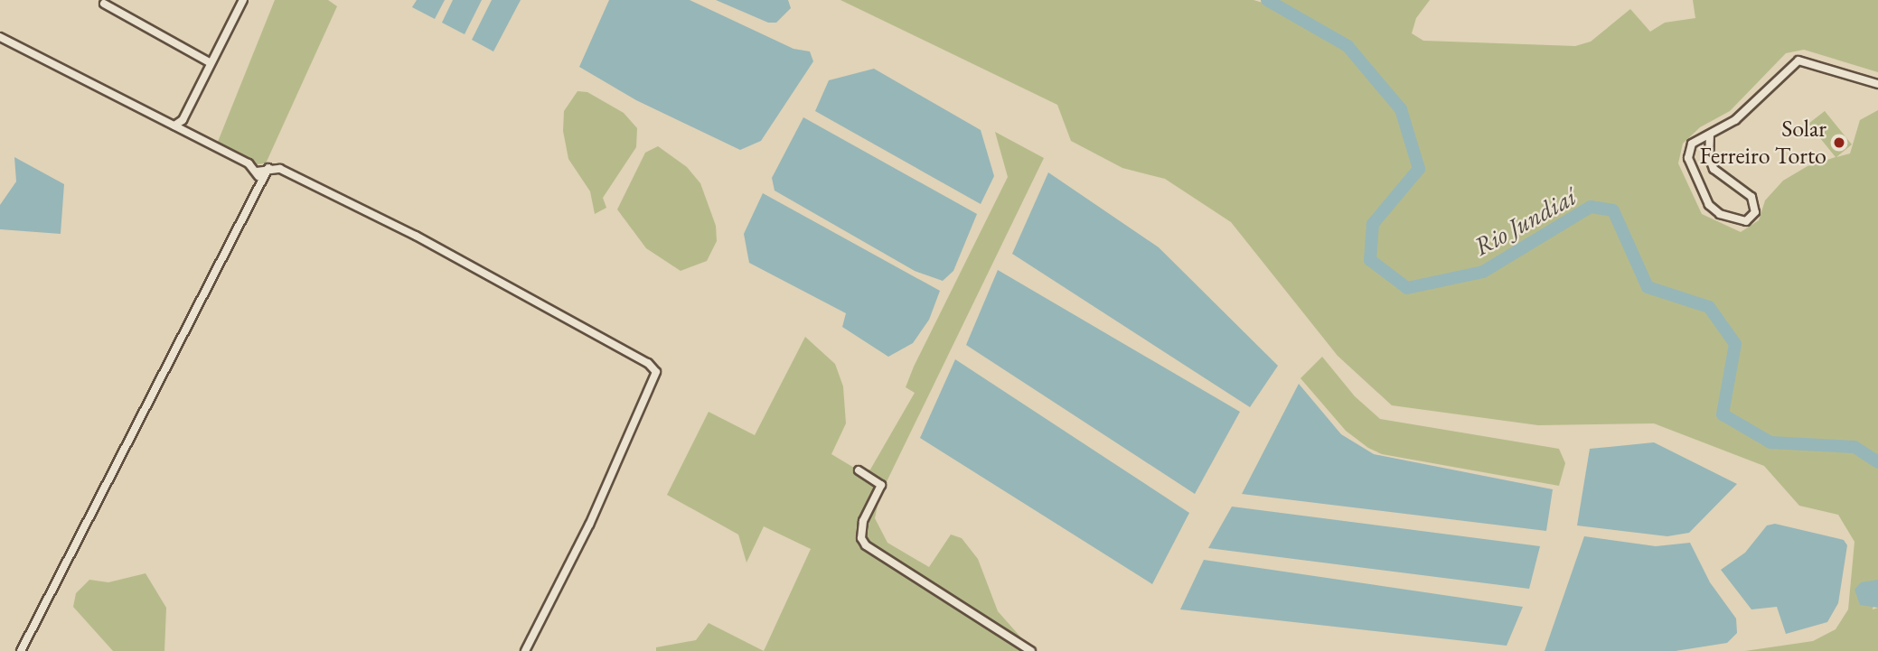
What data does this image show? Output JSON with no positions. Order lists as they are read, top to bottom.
{
  "water": ["Rio Jundiaí"],
  "places": ["Solar Ferreiro Torto"]
}
